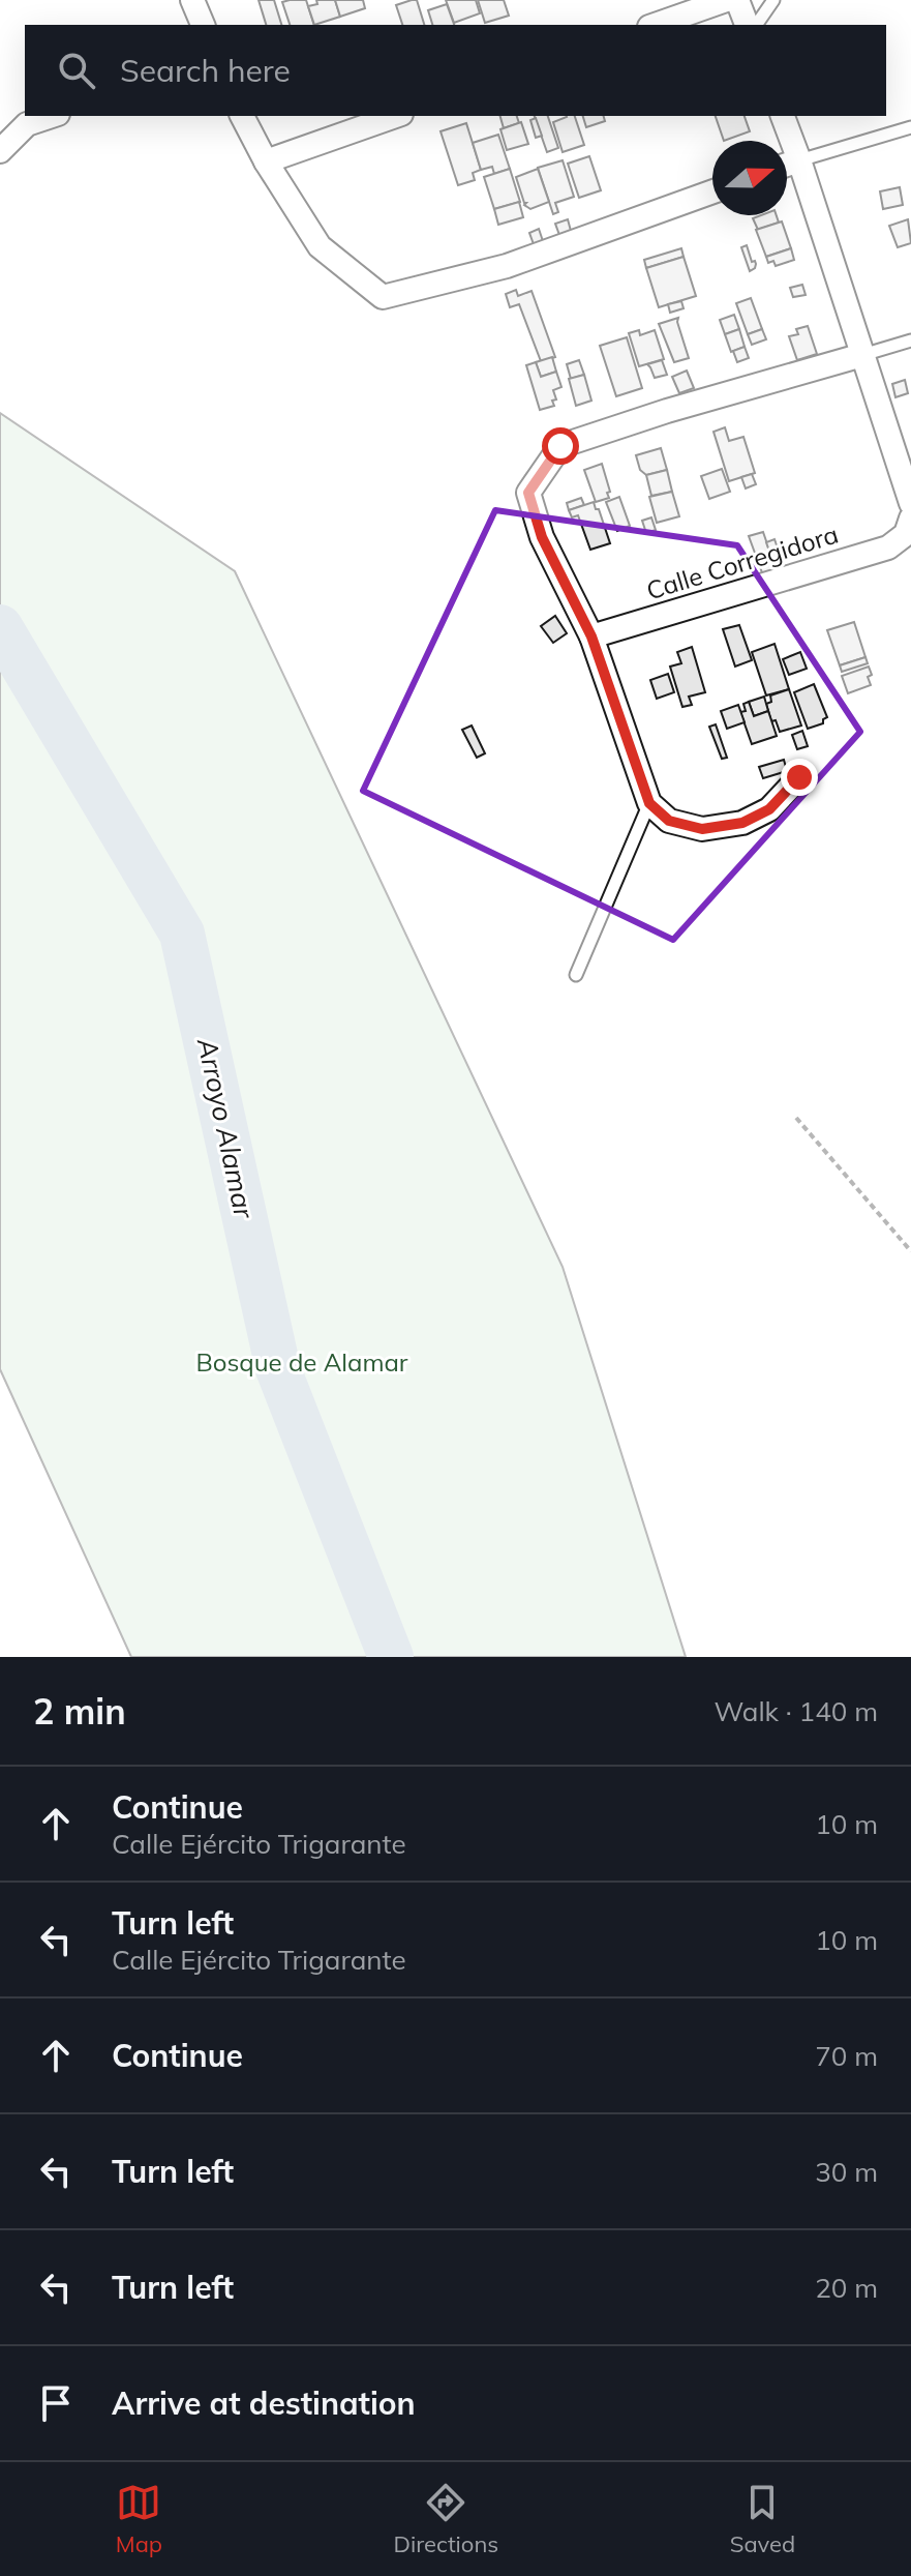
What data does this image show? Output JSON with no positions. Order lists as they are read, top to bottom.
{
  "streets": {
    "street": ["Calle Corregidora"]
  },
  "water": ["Arroyo Alamar"],
  "parks": ["Bosque de Alamar"],
  "north": "right",
  "page": {
    "search": "Search here",
    "heading": ["2 min", "Walk · 140 m"],
    "list": [
      ["Continue", "Calle Ejército Trigarante", "10 m"],
      ["Turn left", "Calle Ejército Trigarante", "10 m"],
      ["Continue", "70 m"],
      ["Turn left", "30 m"],
      ["Turn left", "20 m"],
      "Arrive at destination"
    ],
    "nav": ["Map", "Directions", "Saved"]
  }
}
